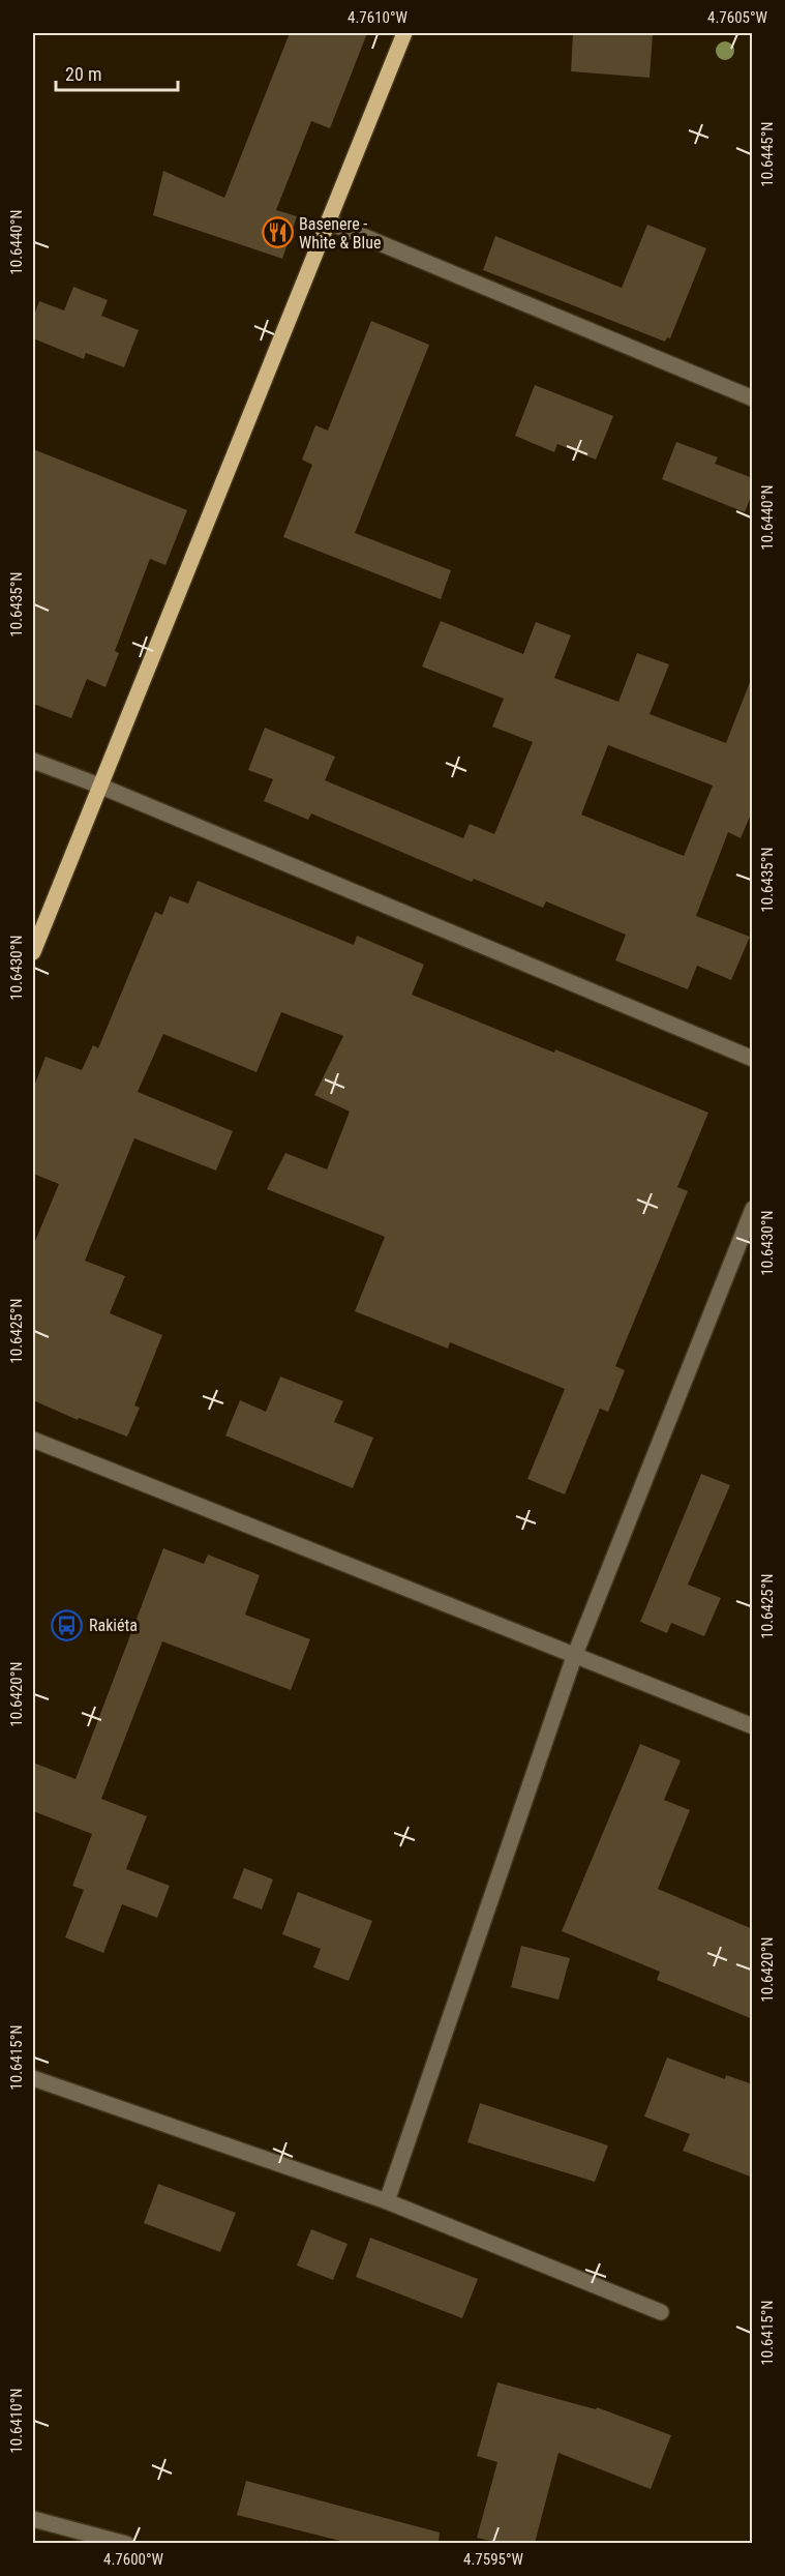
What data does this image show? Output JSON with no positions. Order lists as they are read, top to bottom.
{
  "places": {
    "restaurant": ["Basenere - White & Blue"],
    "bus stop": ["Rakiéta"]
  },
  "scale_bar": "20 m",
  "coordinates": [
    "4.7610°W",
    "4.7605°W",
    "10.6445°N",
    "10.6440°N",
    "10.6435°N",
    "10.6430°N",
    "10.6425°N",
    "10.6420°N",
    "10.6415°N",
    "10.6410°N",
    "4.7600°W",
    "4.7595°W"
  ]
}
